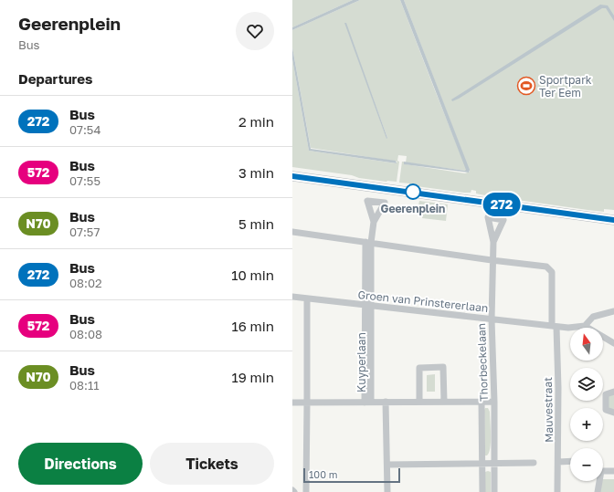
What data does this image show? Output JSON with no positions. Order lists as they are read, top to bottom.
{
  "streets": {
    "street": [
      "Groen van Prinstererlaan",
      "Kuyperlaan",
      "Thorbeckelaan",
      "Mauvestraat"
    ]
  },
  "crossings": [
    ["Groen van Prinstererlaan", "Kuyperlaan"],
    ["Groen van Prinstererlaan", "Thorbeckelaan"],
    ["Groen van Prinstererlaan", "Mauvestraat"],
    ["Thorbeckelaan", "Mauvestraat"]
  ],
  "places": {
    "sports": ["Sportpark Ter Eem"],
    "other": ["Geerenplein"]
  },
  "lines": ["bus line 272"],
  "scale_bar": "100 m",
  "north": "top",
  "page": {
    "heading": [
      ["Geerenplein", "Bus"],
      "Departures"
    ],
    "on_map": "272",
    "list": [
      {
        "mark": "272",
        "name": "Bus",
        "note": "07:54",
        "value": "2 min"
      },
      {
        "mark": "572",
        "name": "Bus",
        "note": "07:55",
        "value": "3 min"
      },
      {
        "mark": "N70",
        "name": "Bus",
        "note": "07:57",
        "value": "5 min"
      },
      {
        "mark": "272",
        "name": "Bus",
        "note": "08:02",
        "value": "10 min"
      },
      {
        "mark": "572",
        "name": "Bus",
        "note": "08:08",
        "value": "16 min"
      },
      {
        "mark": "N70",
        "name": "Bus",
        "note": "08:11",
        "value": "19 min"
      }
    ],
    "map_buttons": ["+", "−"],
    "buttons": ["Directions", "Tickets"],
    "scale": "100 m"
  }
}
